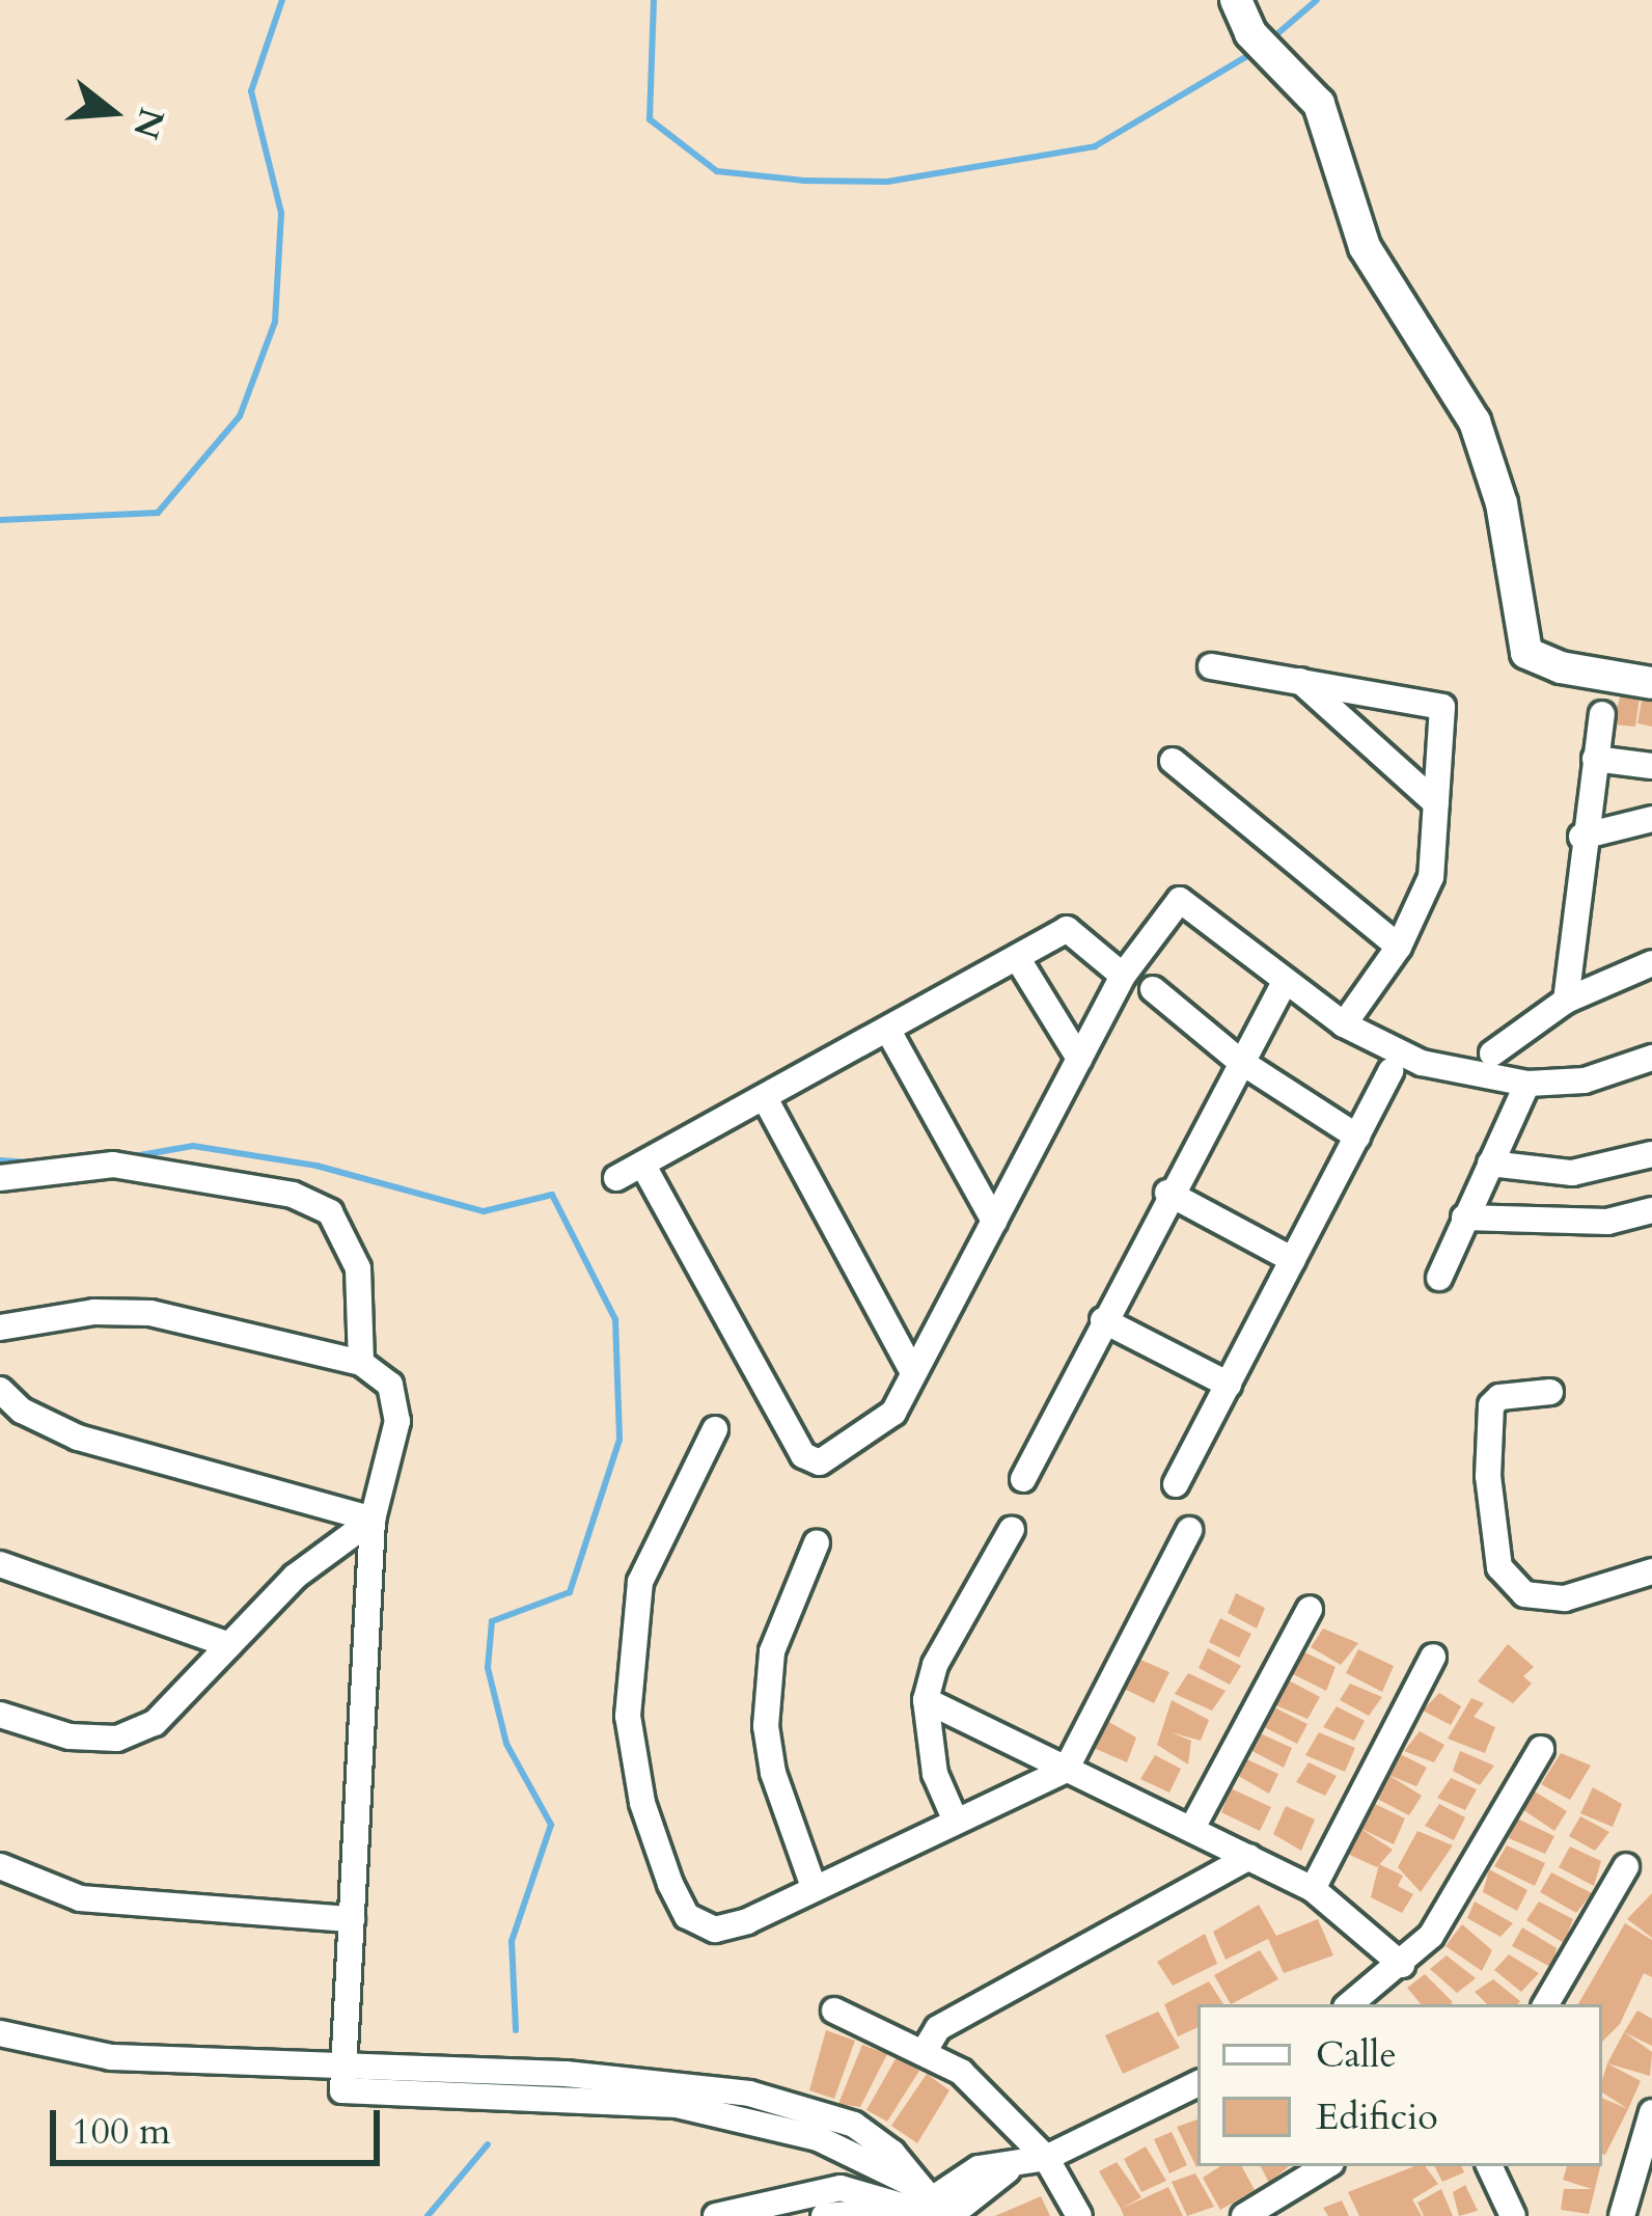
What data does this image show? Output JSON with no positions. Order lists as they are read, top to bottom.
{
  "legend": ["Calle", "Edificio"],
  "scale_bar": "100 m",
  "north": "right"
}
